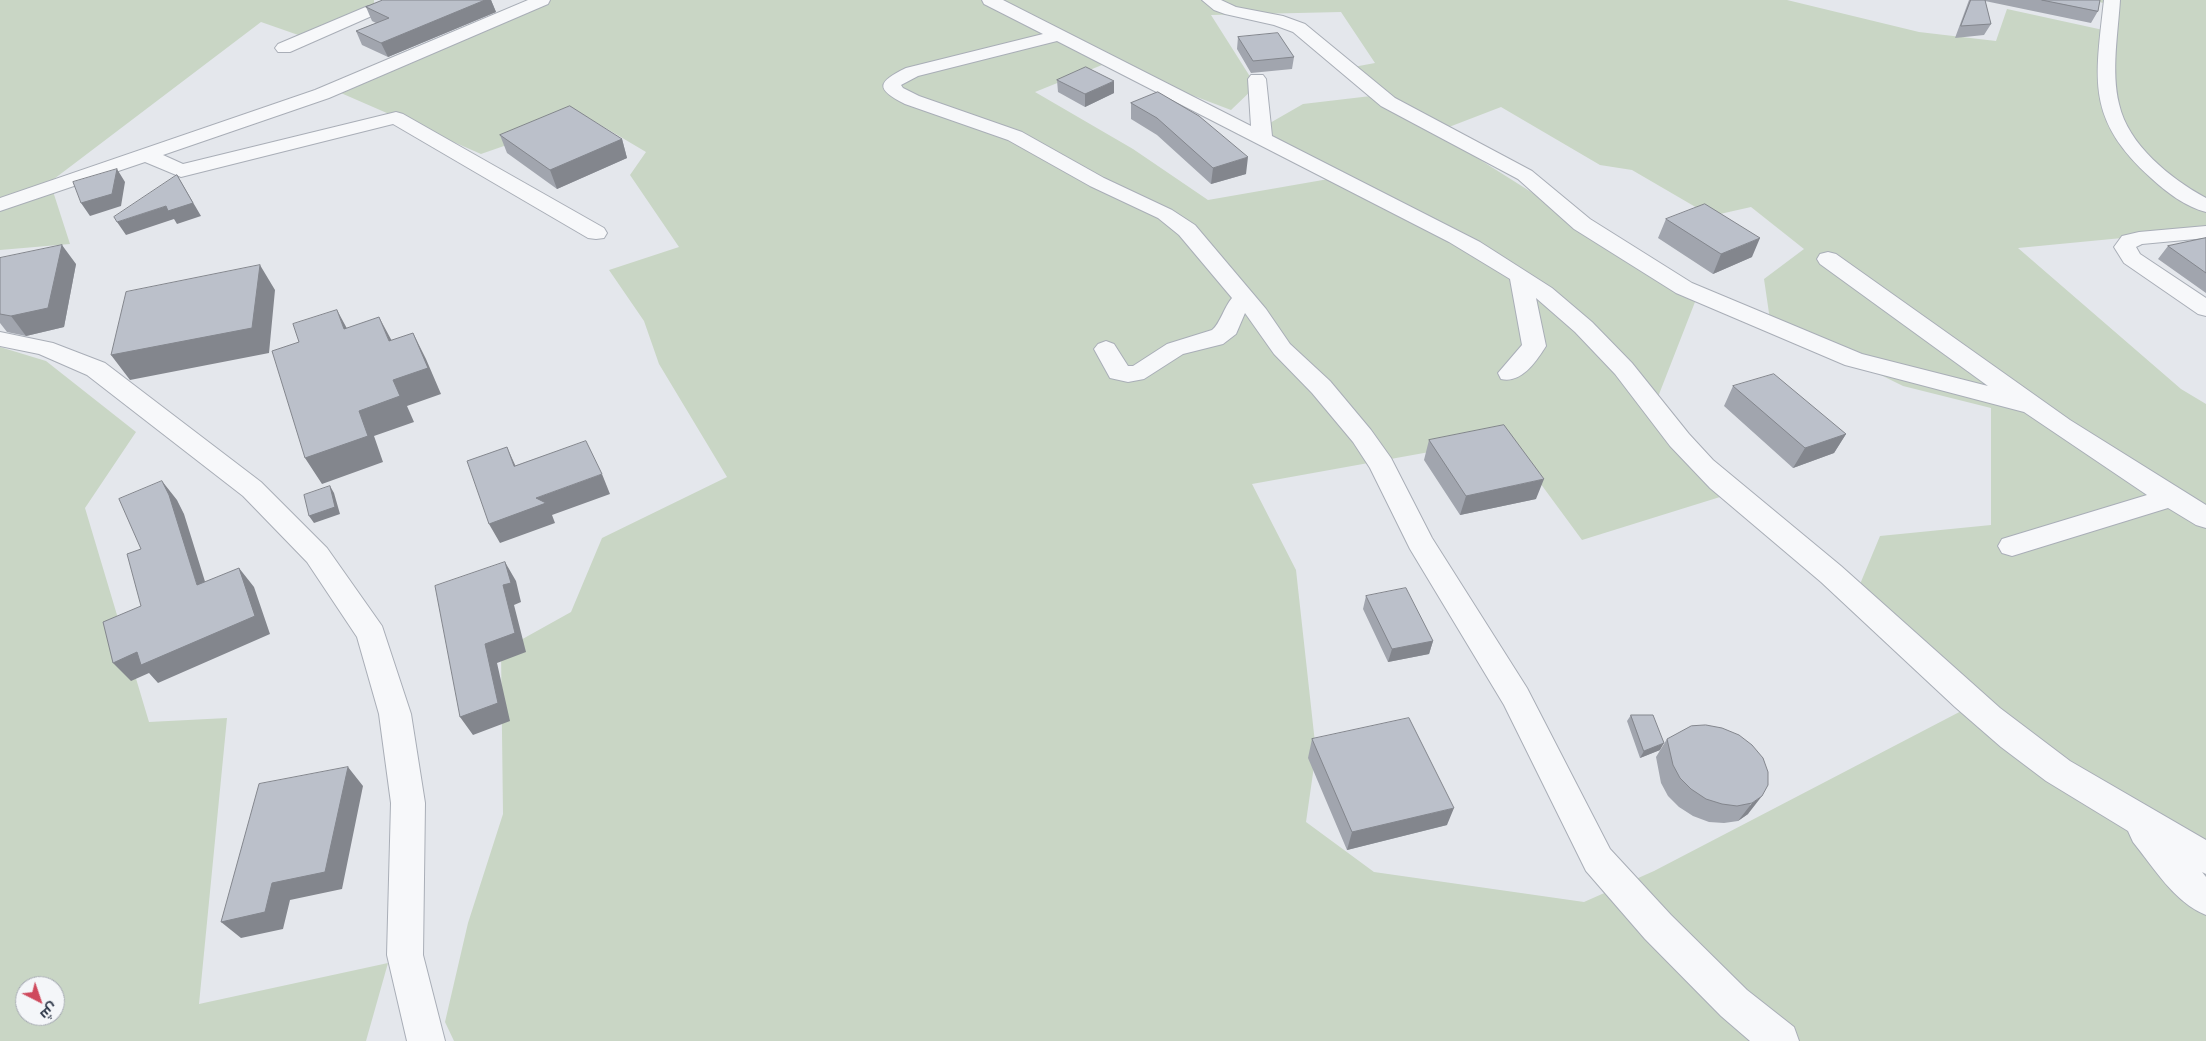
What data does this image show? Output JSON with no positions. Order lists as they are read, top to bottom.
{
  "north": "bottom right"
}
